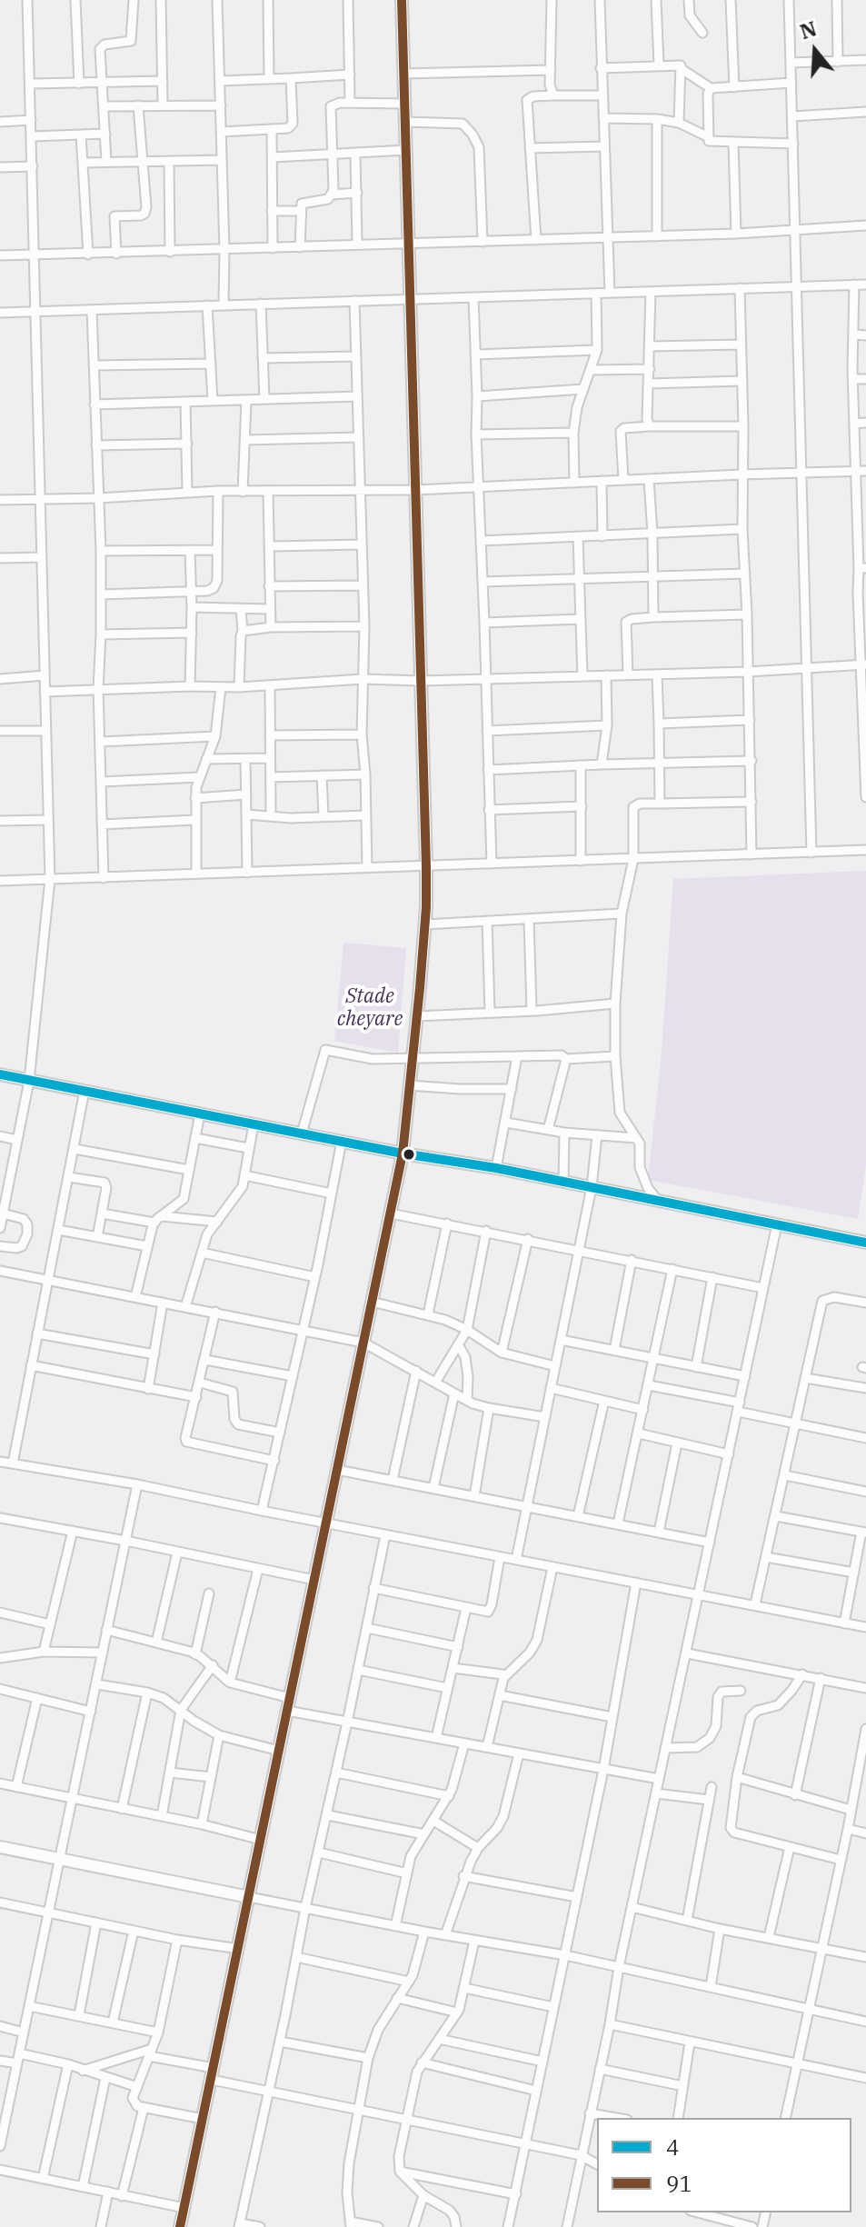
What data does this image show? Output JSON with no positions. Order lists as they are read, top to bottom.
{
  "parks": ["Stade cheyare"],
  "lines": ["transit line 91", "transit line 4"],
  "legend": ["4", "91"],
  "north": "top"
}
